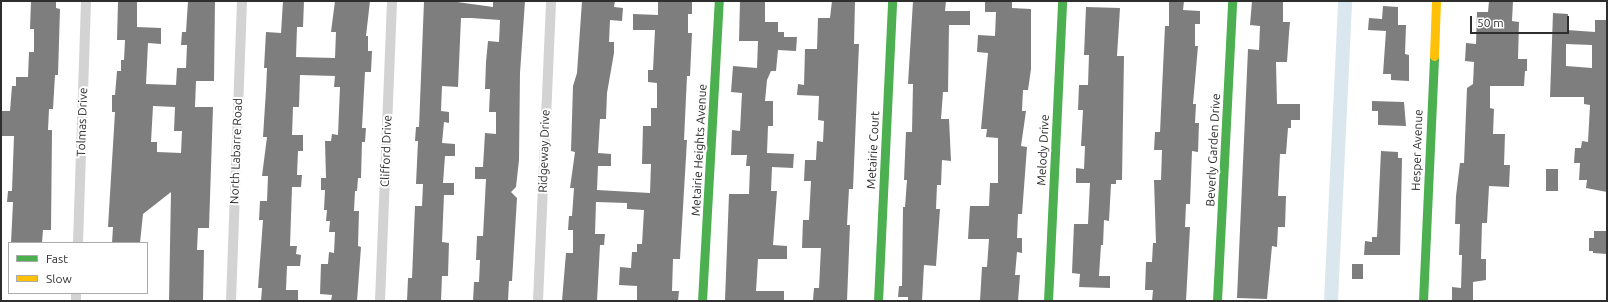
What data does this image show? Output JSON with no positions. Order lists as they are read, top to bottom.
{
  "streets": {
    "street": [
      "Tolmas Drive",
      "Metairie Heights Avenue",
      "Metairie Court",
      "Melody Drive",
      "Beverly Garden Drive",
      "Hesper Avenue",
      "North Labarre Road",
      "Clifford Drive",
      "Ridgeway Drive"
    ]
  },
  "legend": ["Fast", "Slow"],
  "scale_bar": "50 m"
}
